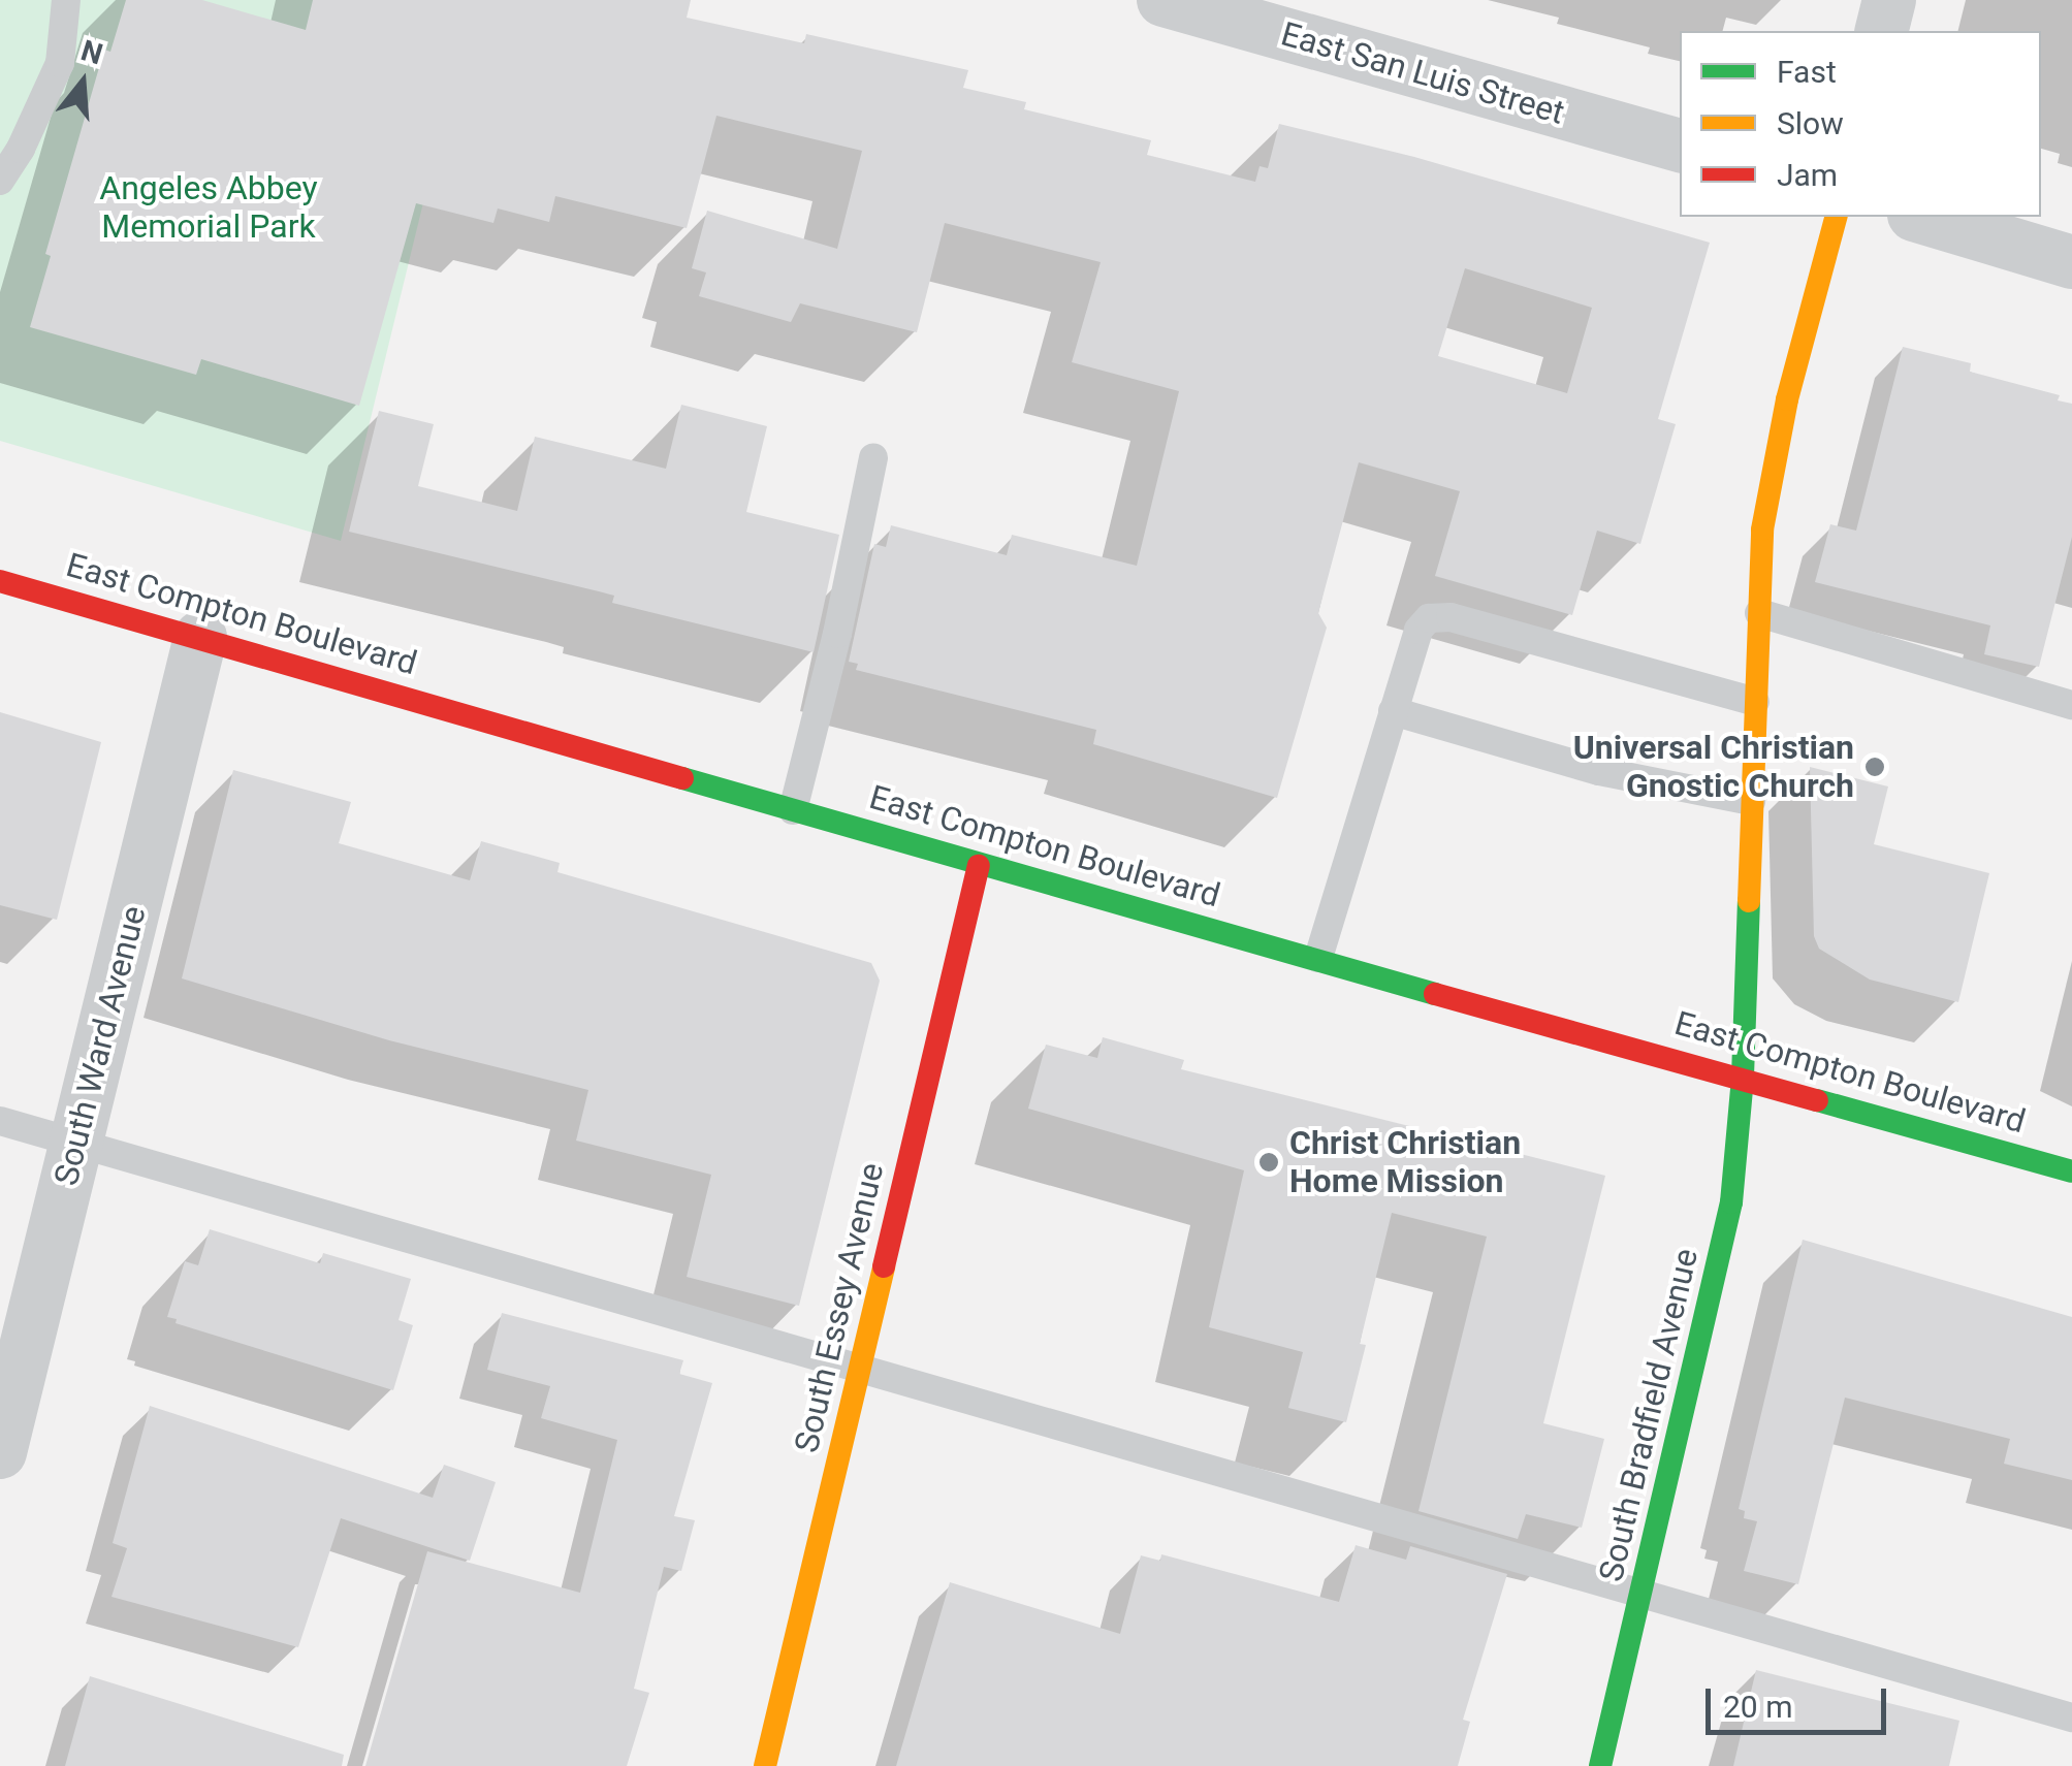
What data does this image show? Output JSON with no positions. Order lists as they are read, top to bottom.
{
  "streets": {
    "street": [
      "East San Luis Street",
      "East Compton Boulevard",
      "South Ward Avenue",
      "South Essey Avenue",
      "South Bradfield Avenue"
    ]
  },
  "crossings": [
    ["East Compton Boulevard", "South Ward Avenue"],
    ["East Compton Boulevard", "South Essey Avenue"],
    ["East Compton Boulevard", "South Bradfield Avenue"]
  ],
  "parks": ["Angeles Abbey Memorial Park"],
  "places": ["Universal Christian Gnostic Church", "Christ Christian Home Mission"],
  "legend": ["Fast", "Slow", "Jam"],
  "scale_bar": "20 m",
  "north": "top"
}
